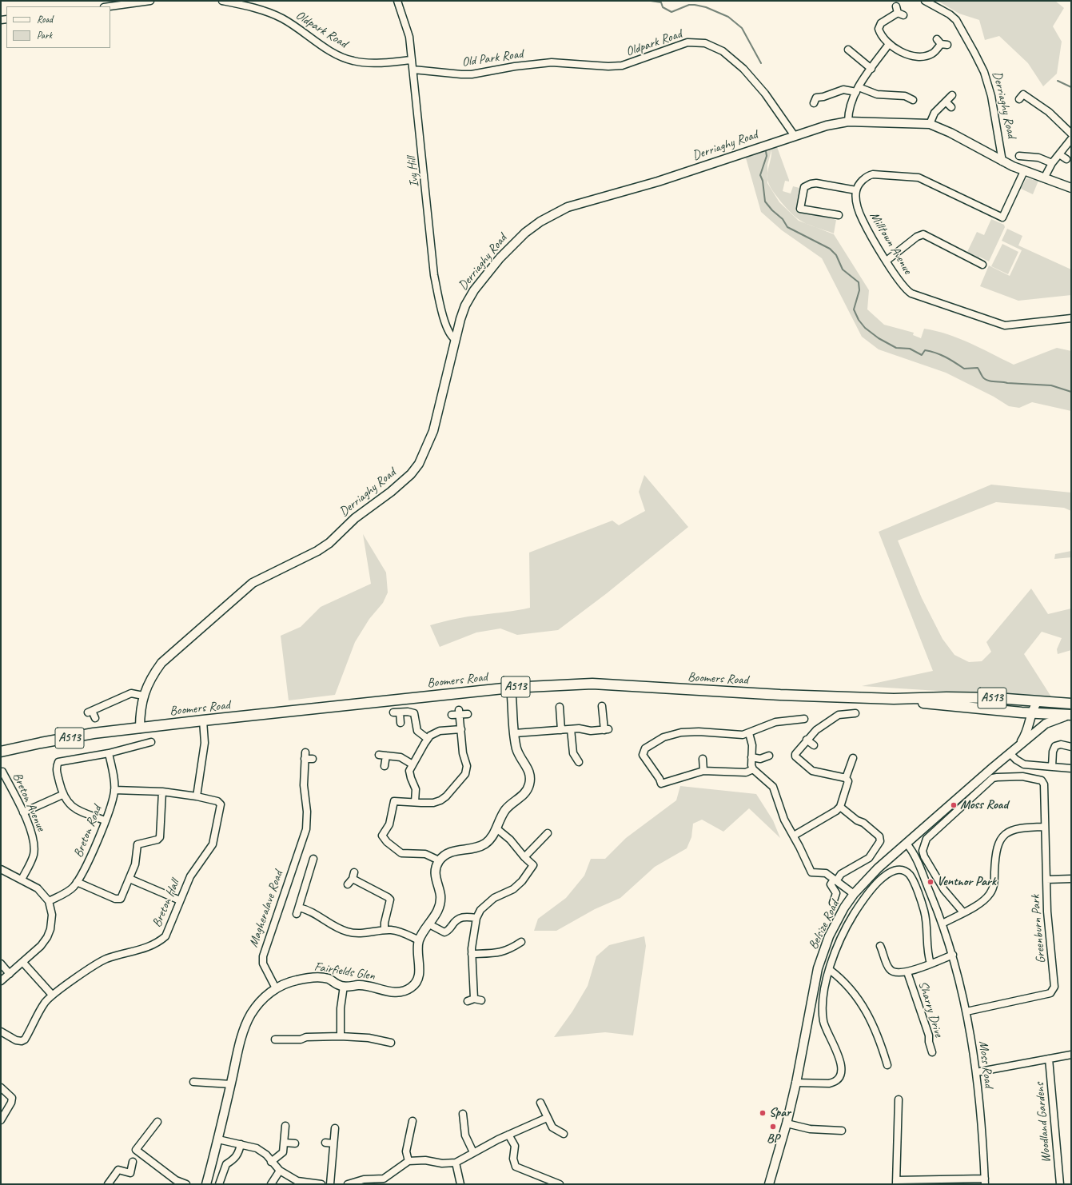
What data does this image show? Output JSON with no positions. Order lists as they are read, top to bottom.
{
  "streets": {
    "main road": ["Boomers Road", "A513"],
    "street": [
      "Oldpark Road",
      "Old Park Road",
      "Derriaghy Road",
      "Ivy Hill",
      "Milltown Avenue",
      "Breton Avenue",
      "Breton Road",
      "Breton Hall",
      "Magheralave Road",
      "Belsize Road",
      "Greenburn Park",
      "Fairfields Glen",
      "Sharry Drive",
      "Moss Road",
      "Woodland Gardens"
    ]
  },
  "crossings": [
    ["Oldpark Road", "Old Park Road"],
    ["Oldpark Road", "Derriaghy Road"],
    ["Oldpark Road", "Ivy Hill"],
    ["Old Park Road", "Ivy Hill"],
    ["Derriaghy Road", "Ivy Hill"],
    ["Derriaghy Road", "Boomers Road"],
    ["Derriaghy Road", "A513"],
    ["Boomers Road", "A513"],
    ["Boomers Road", "Belsize Road"],
    ["A513", "Belsize Road"],
    ["Breton Road", "Breton Hall"],
    ["Magheralave Road", "Fairfields Glen"],
    ["Belsize Road", "Moss Road"],
    ["Greenburn Park", "Moss Road"],
    ["Sharry Drive", "Moss Road"]
  ],
  "places": [
    "Moss Road",
    "Ventnor Park",
    "Spar",
    "BP"
  ],
  "legend": ["Road", "Park"]
}
